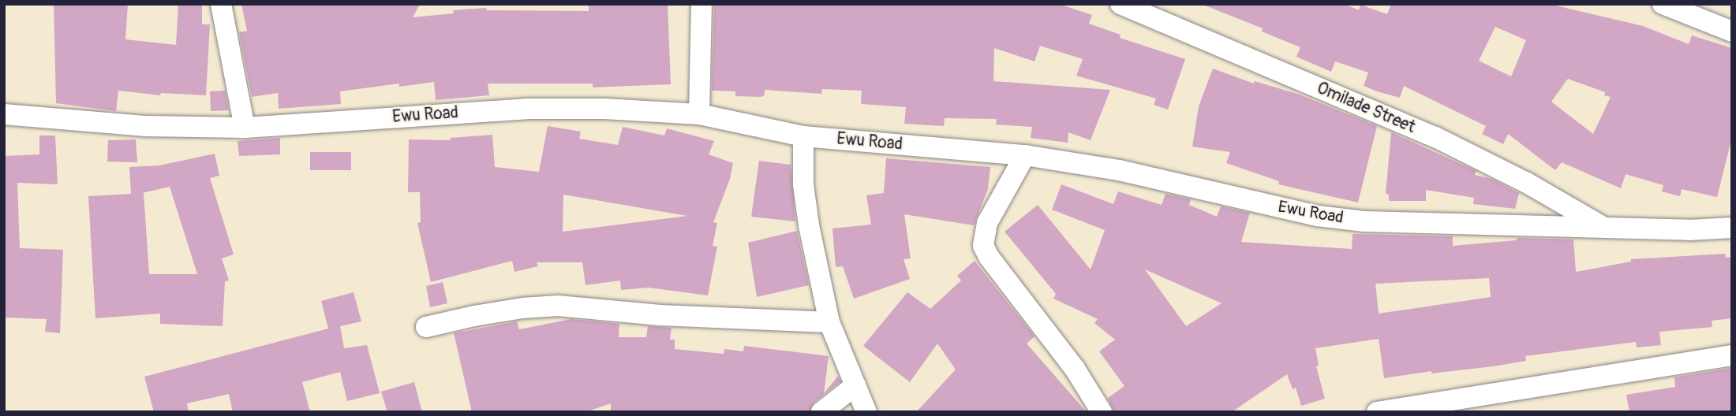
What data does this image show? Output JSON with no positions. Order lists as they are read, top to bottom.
{
  "streets": {
    "street": ["Omilade Street", "Ewu Road"]
  },
  "crossings": [
    ["Omilade Street", "Ewu Road"]
  ]
}
